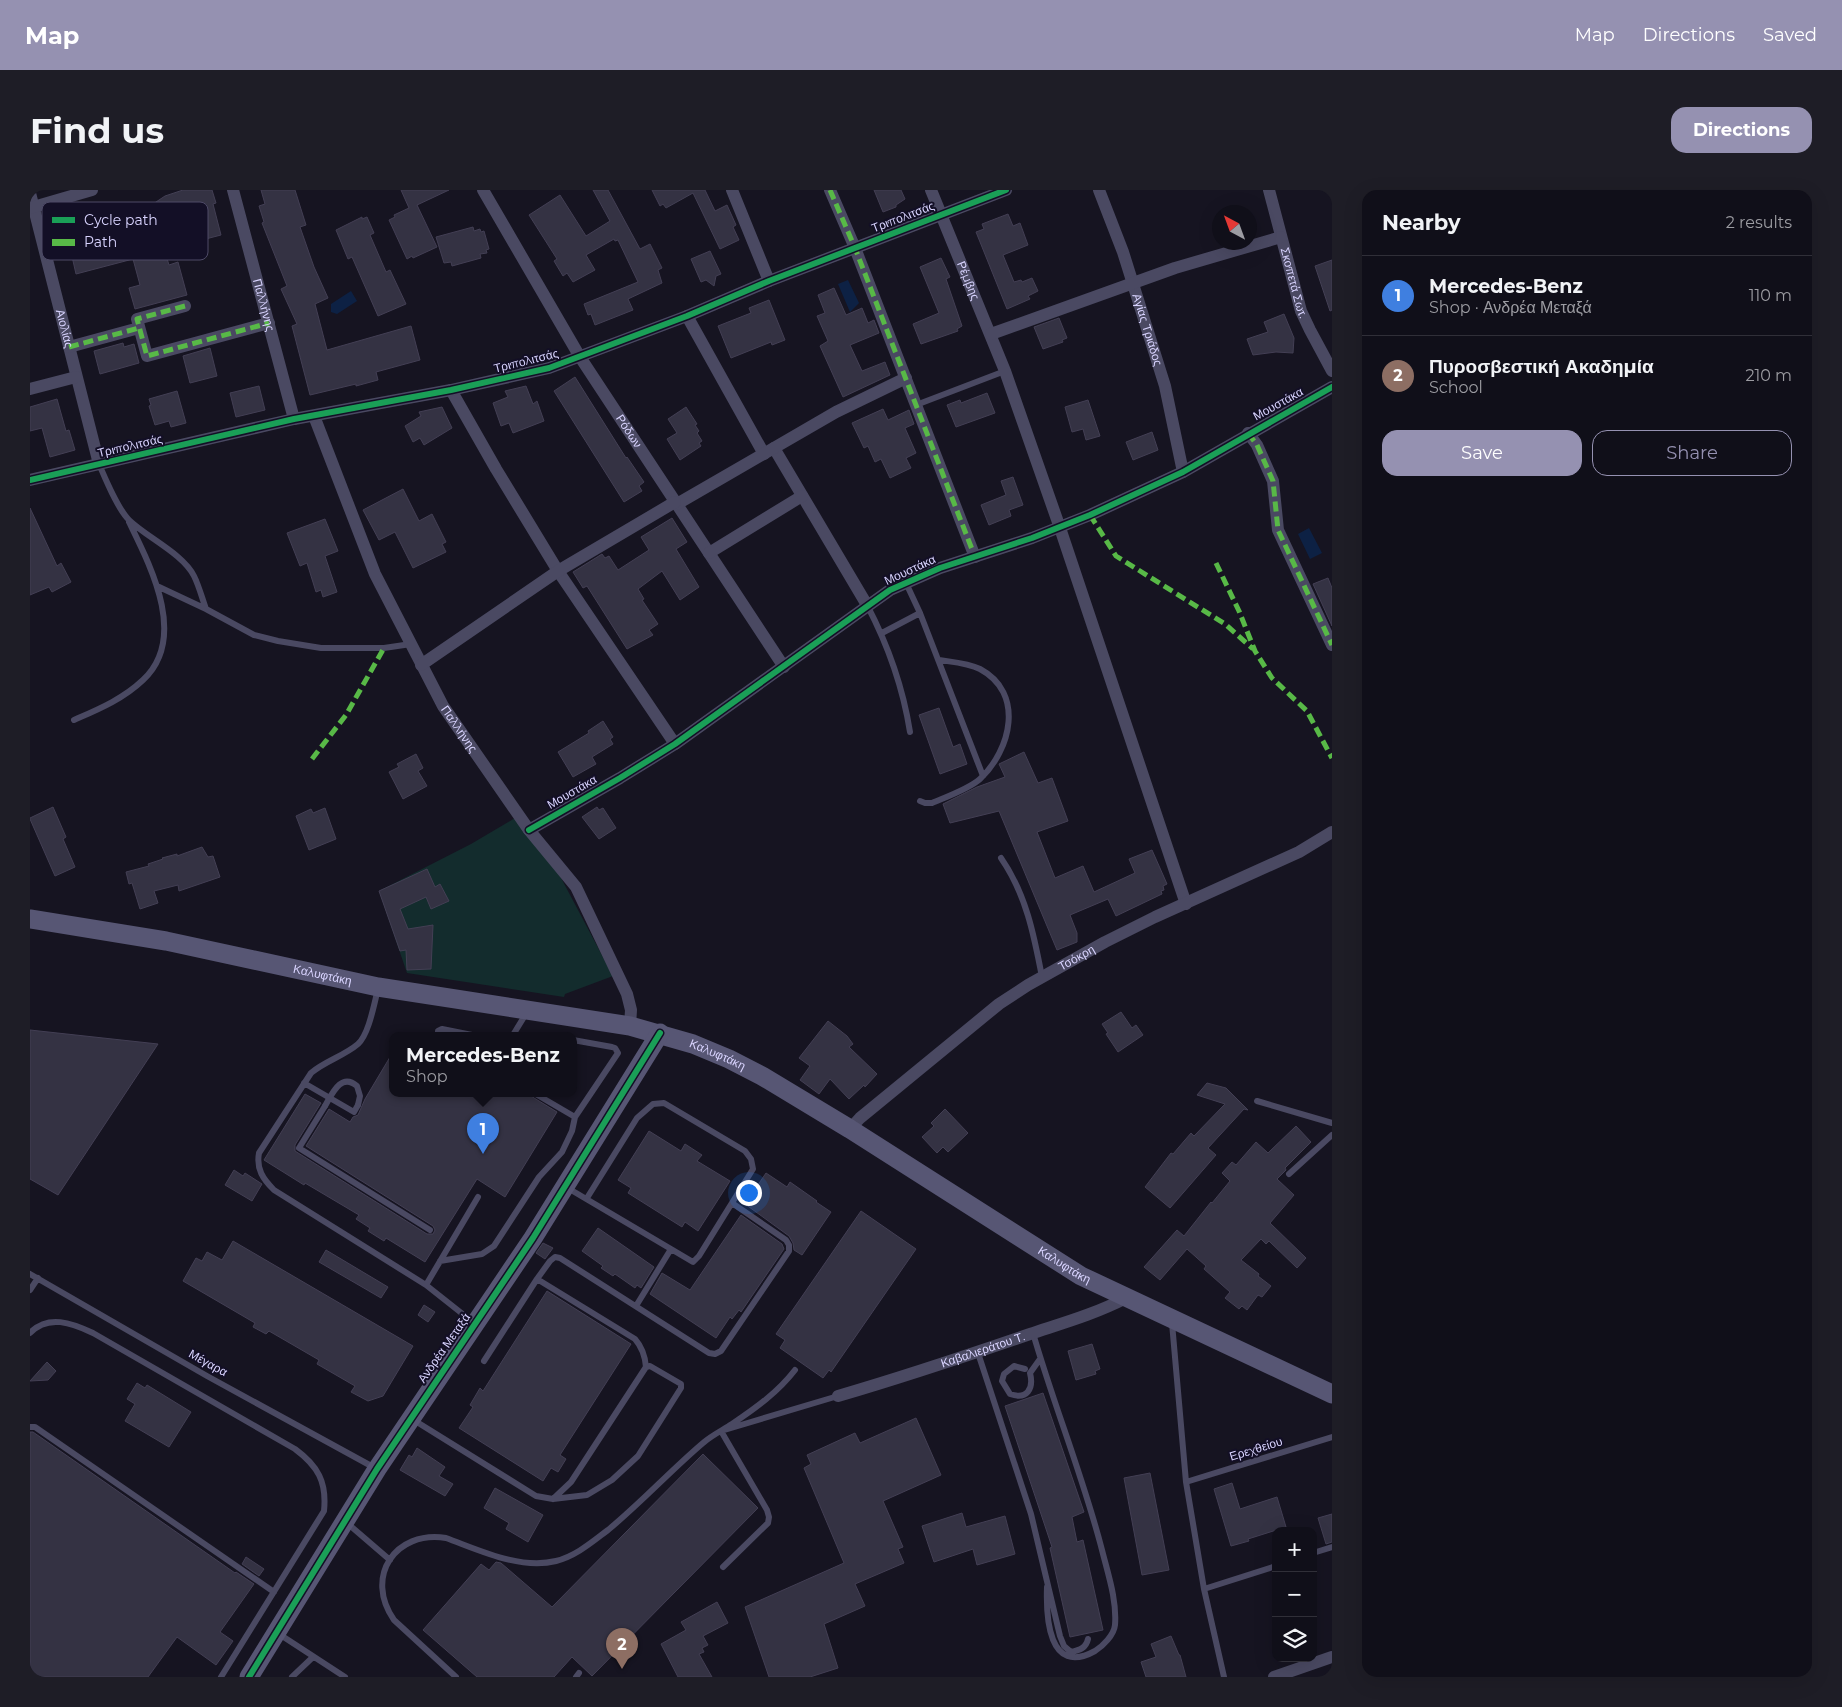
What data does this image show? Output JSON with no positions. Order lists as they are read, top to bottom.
{
  "streets": {
    "main road": ["Καλυφτάκη", "Ανδρέα Μεταξά"],
    "street": [
      "Τριπολιτσάς",
      "Ρέμβης",
      "Σκοπετά Σωτ.",
      "Παλλήνης",
      "Αιολίας",
      "Αγίας Τριάδος",
      "Μουστάκα",
      "Ρόδων",
      "Τσόκρη",
      "Καβαλιεράτου Τ."
    ],
    "lane": ["Μέγαρα", "Ερεχθείου"]
  },
  "crossings": [
    ["Τριπολιτσάς", "Ρέμβης"],
    ["Τριπολιτσάς", "Παλλήνης"],
    ["Τριπολιτσάς", "Αιολίας"],
    ["Τριπολιτσάς", "Ρόδων"],
    ["Ρέμβης", "Μουστάκα"],
    ["Ρέμβης", "Τσόκρη"],
    ["Παλλήνης", "Μουστάκα"],
    ["Παλλήνης", "Καλυφτάκη"],
    ["Αγίας Τριάδος", "Μουστάκα"],
    ["Μουστάκα", "Ρόδων"],
    ["Τσόκρη", "Καλυφτάκη"],
    ["Καλυφτάκη", "Ανδρέα Μεταξά"],
    ["Καλυφτάκη", "Καβαλιεράτου Τ."],
    ["Ανδρέα Μεταξά", "Μέγαρα"]
  ],
  "legend": ["Cycle path", "Path"],
  "north": "top left",
  "page": {
    "header": "Map",
    "nav": ["Map", "Directions", "Saved"],
    "buttons": [
      "Directions",
      ["Save", "Share"]
    ],
    "title": "Find us",
    "heading": ["Nearby", "2 results"],
    "list": [
      {
        "mark": "1",
        "name": "Mercedes-Benz",
        "note": "Shop · Ανδρέα Μεταξά",
        "value": "110 m"
      },
      {
        "mark": "2",
        "name": "Πυροσβεστική Ακαδημία",
        "note": "School",
        "value": "210 m"
      }
    ],
    "popup": ["Mercedes-Benz", "Shop"],
    "pins": ["1", "2"],
    "map_buttons": ["+", "−"]
  }
}
